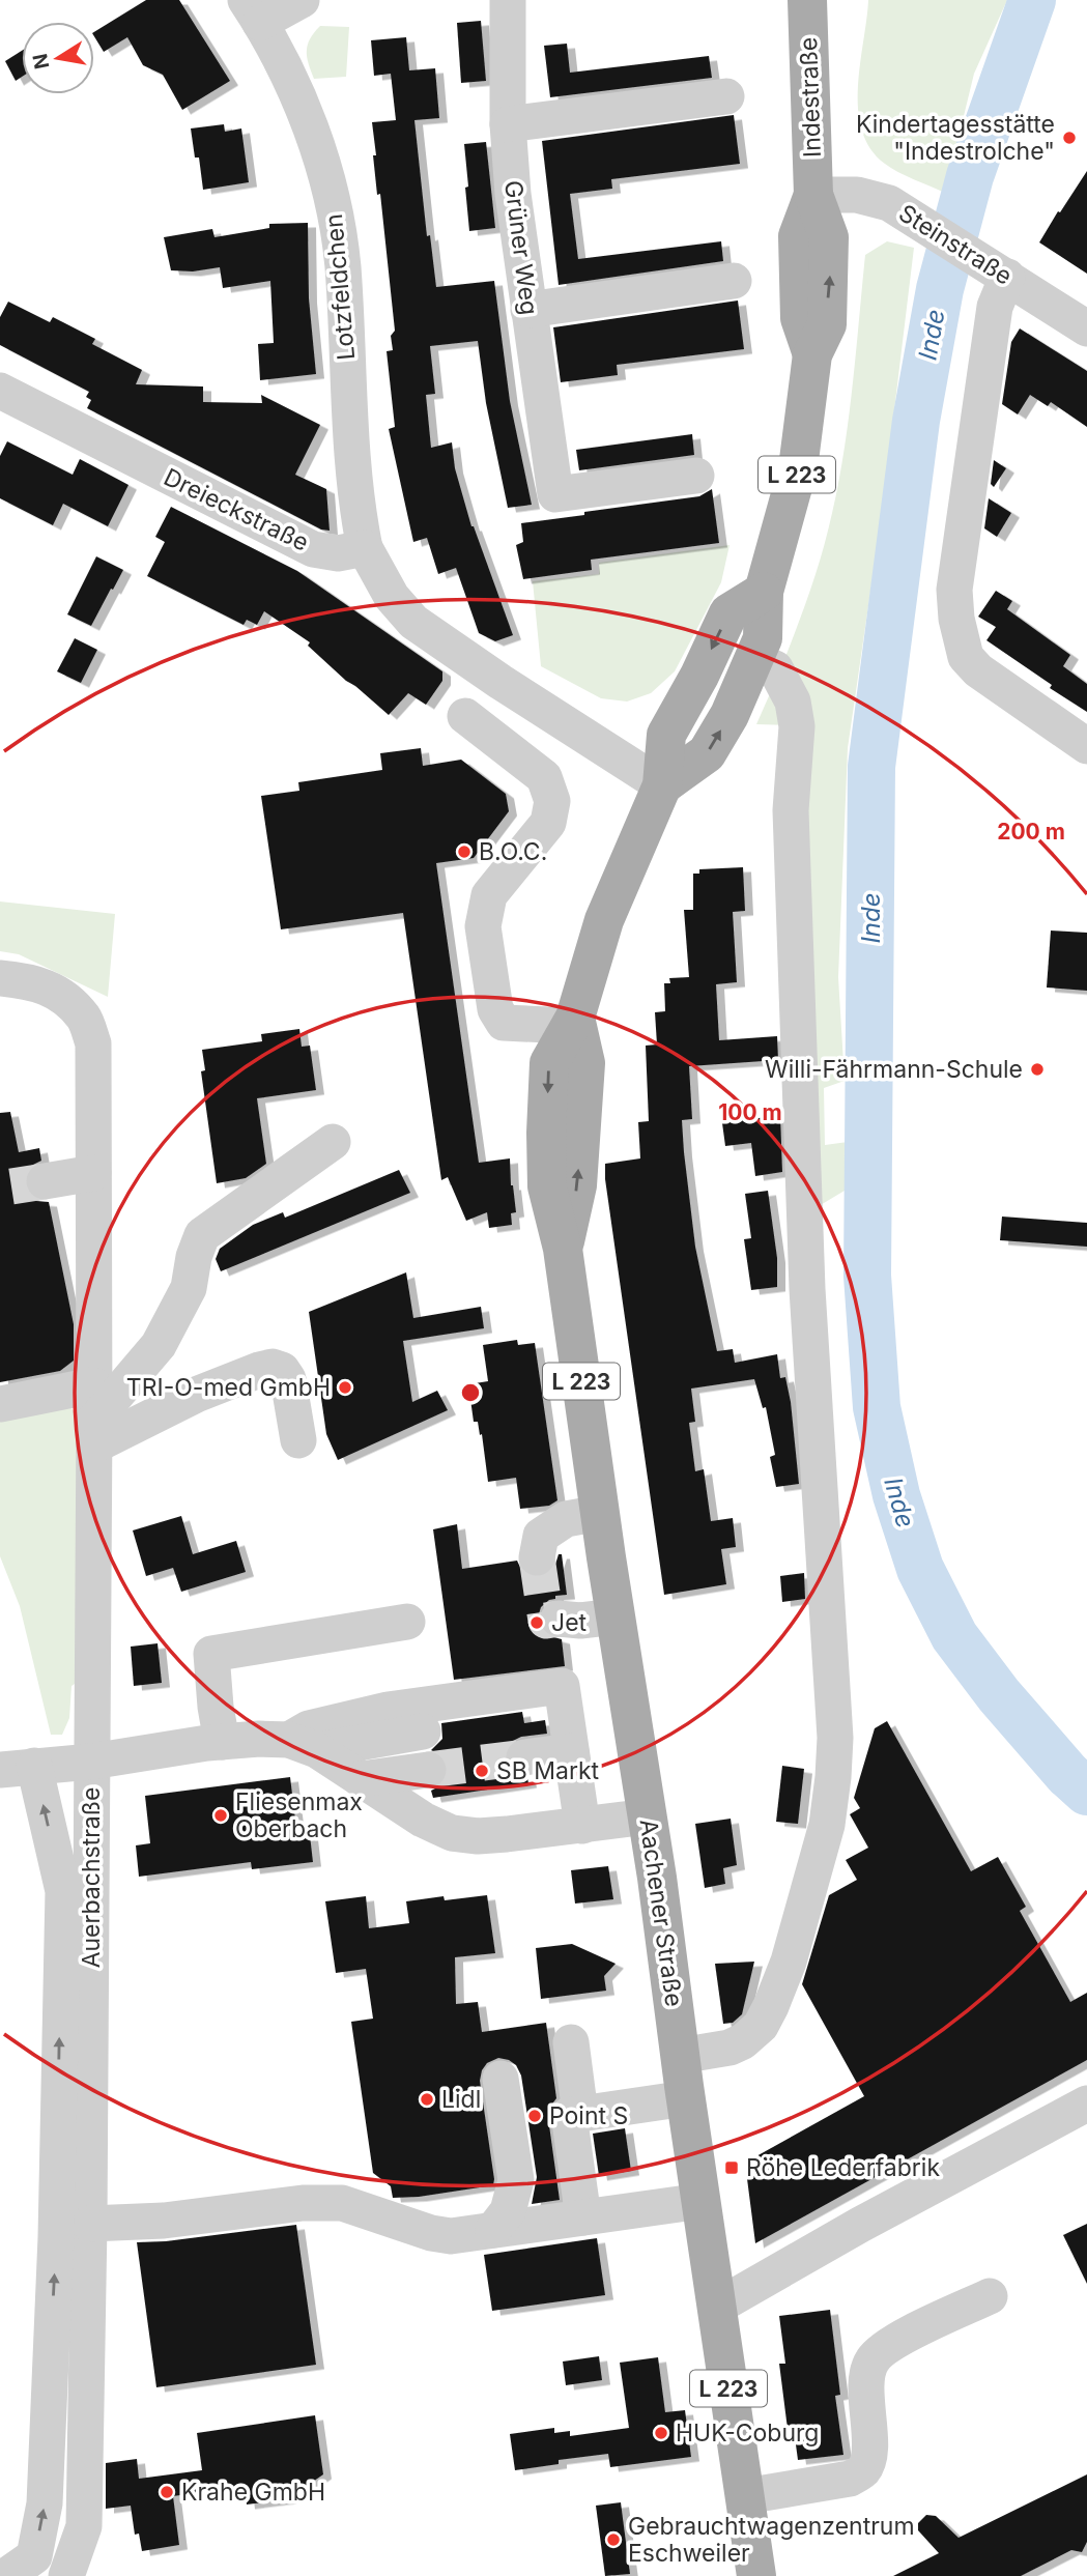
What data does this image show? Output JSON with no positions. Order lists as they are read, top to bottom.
{
  "streets": {
    "main road": ["Indestraße", "L 223", "Aachener Straße"],
    "street": [
      "Steinstraße",
      "Grüner Weg",
      "Lotzfeldchen",
      "Dreieckstraße",
      "Auerbachstraße"
    ]
  },
  "crossings": [
    ["Indestraße", "Steinstraße"],
    ["Indestraße", "L 223"],
    ["Indestraße", "Aachener Straße"],
    ["Lotzfeldchen", "Dreieckstraße"],
    ["L 223", "Aachener Straße"]
  ],
  "water": ["Inde"],
  "places": {
    "other": [
      "Kindertagesstätte \"Indestrolche\"",
      "B.O.C.",
      "Willi-Fährmann-Schule",
      "TRI-O-med GmbH",
      "Jet",
      "SB Markt",
      "Fliesenmax Oberbach",
      "Lidl",
      "Point S",
      "HUK-Coburg",
      "Krahe GmbH",
      "Gebrauchtwagenzentrum Eschweiler"
    ],
    "transit": ["Röhe Lederfabrik"]
  },
  "north": "left",
  "rings": ["200 m", "100 m"]
}
